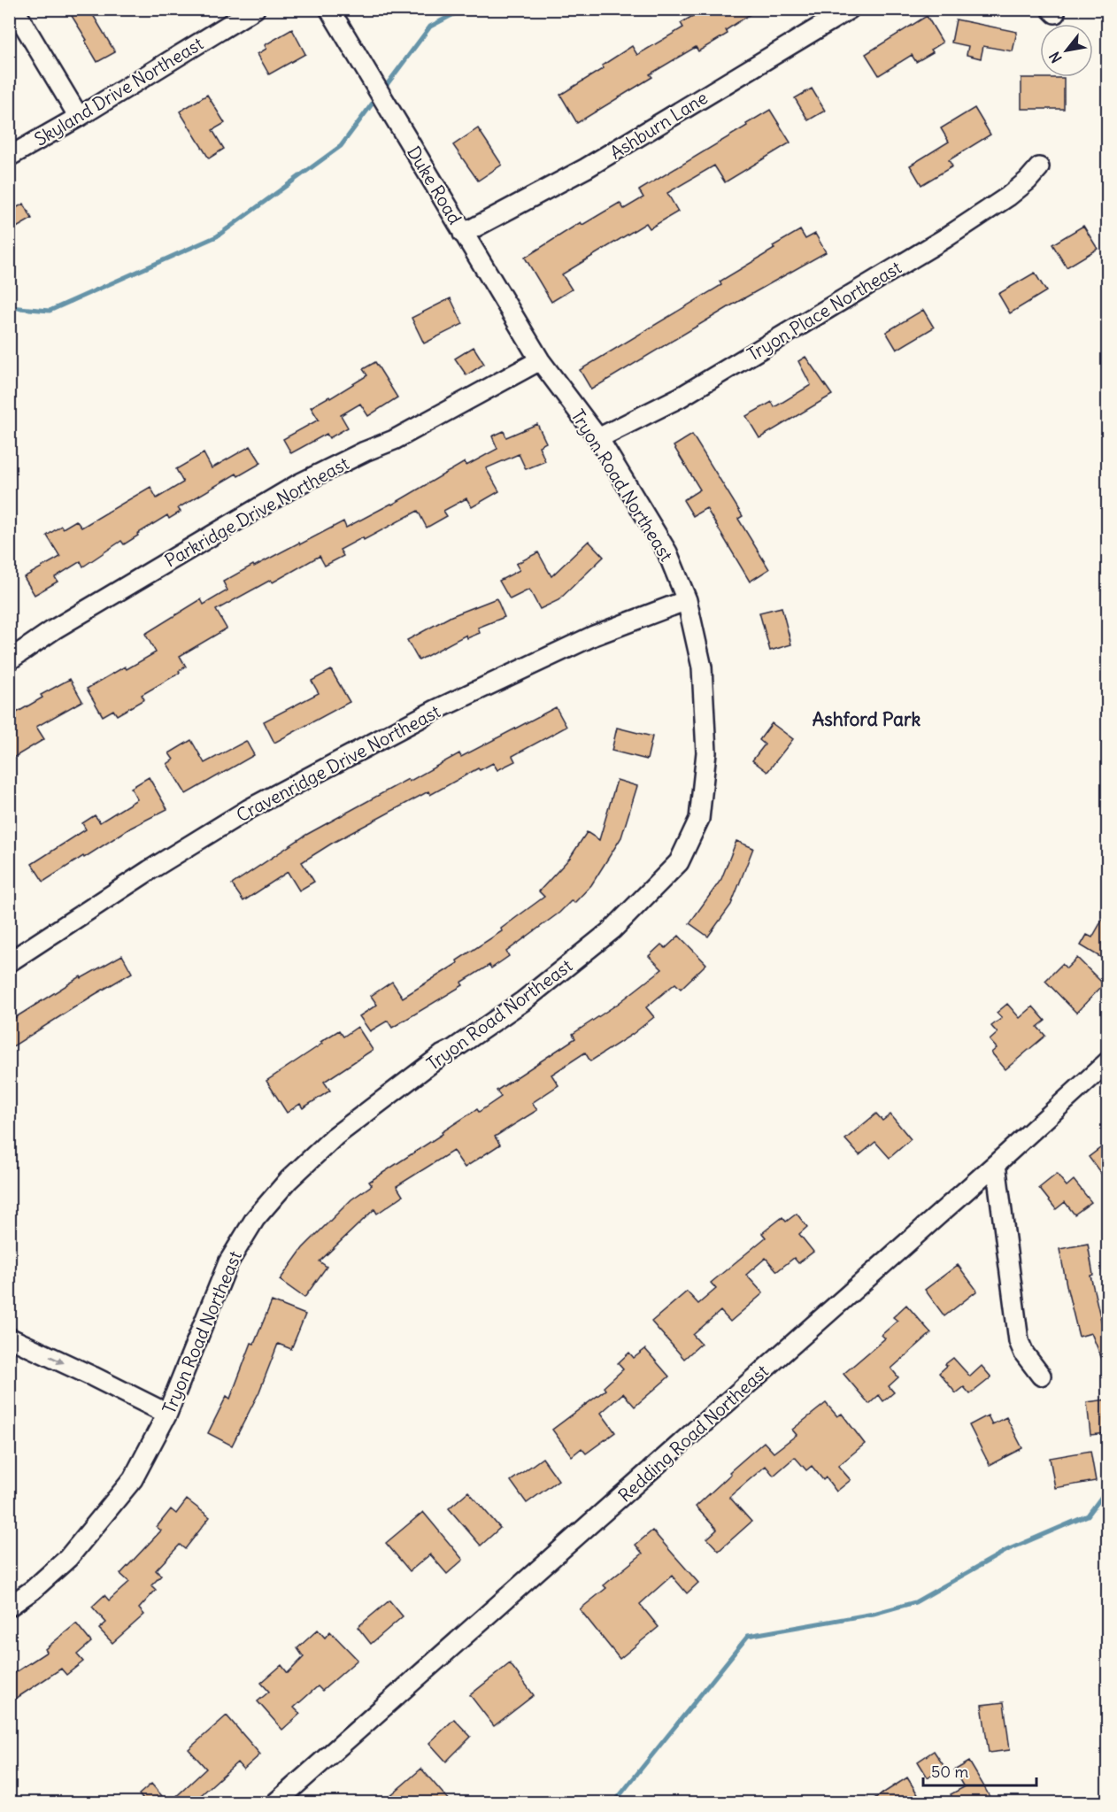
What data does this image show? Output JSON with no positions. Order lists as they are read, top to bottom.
{
  "streets": {
    "street": [
      "Skyland Drive Northeast",
      "Ashburn Lane",
      "Duke Road",
      "Tryon Place Northeast",
      "Tryon Road Northeast",
      "Parkridge Drive Northeast",
      "Cravenridge Drive Northeast",
      "Redding Road Northeast"
    ]
  },
  "crossings": [
    ["Ashburn Lane", "Duke Road"],
    ["Duke Road", "Tryon Road Northeast"],
    ["Duke Road", "Parkridge Drive Northeast"],
    ["Tryon Place Northeast", "Tryon Road Northeast"],
    ["Tryon Road Northeast", "Parkridge Drive Northeast"],
    ["Tryon Road Northeast", "Cravenridge Drive Northeast"]
  ],
  "districts": ["Ashford Park"],
  "scale_bar": "50 m",
  "north": "bottom left"
}
